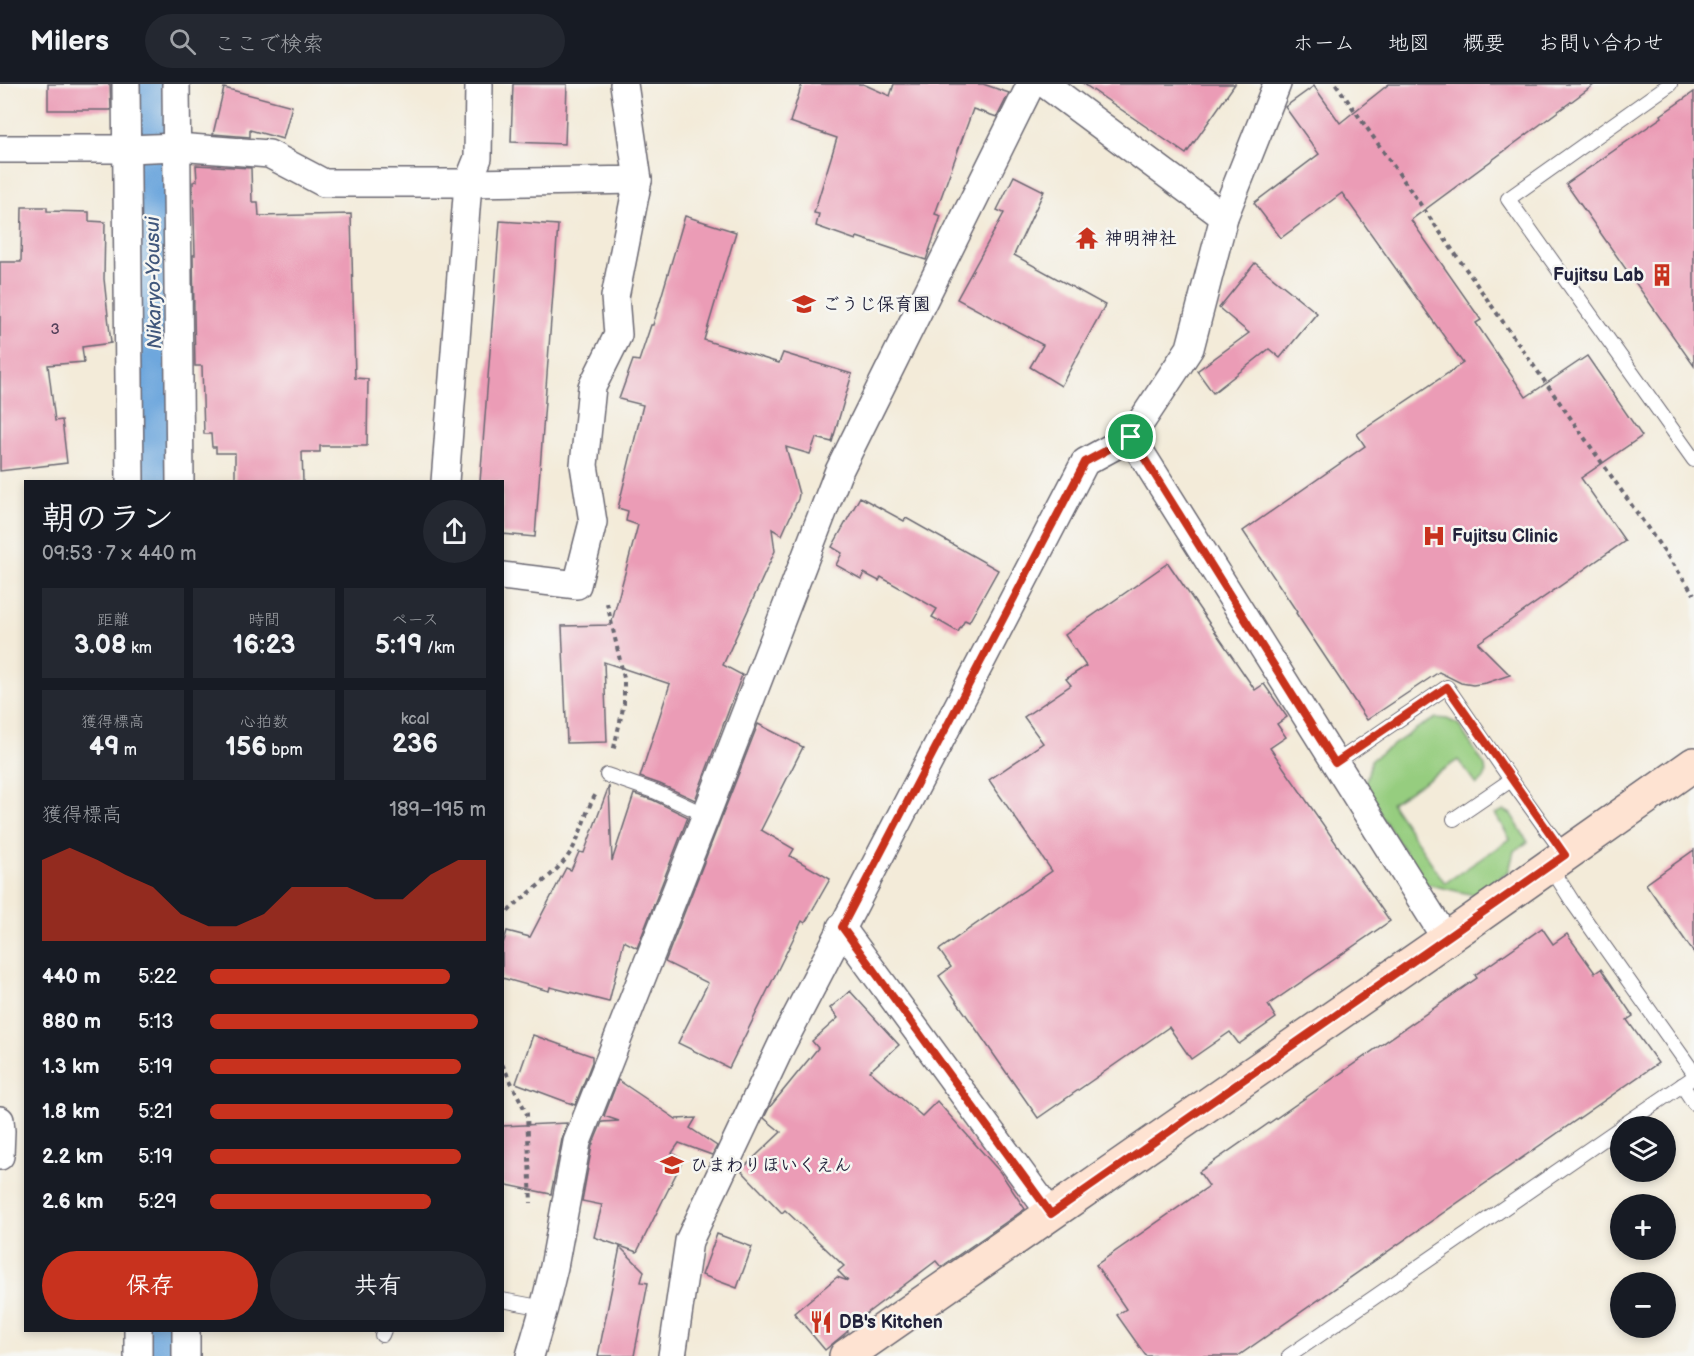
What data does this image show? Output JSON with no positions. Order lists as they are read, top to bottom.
{
  "water": ["Nikaryo-Yousui"],
  "places": {
    "temple": ["神明神社"],
    "building": ["Fujitsu Lab"],
    "school or university": ["ごうじ保育園", "ひまわりほいくえん"],
    "hospital": ["Fujitsu Clinic"],
    "restaurant": ["DB's Kitchen"]
  },
  "house_numbers": ["3"],
  "page": {
    "header": "Milers",
    "search": "ここで検索",
    "nav": [
      "ホーム",
      "地図",
      "概要",
      "お問い合わせ"
    ],
    "heading": ["朝のラン", "09:53 · 7 × 440 m"],
    "stats": [
      ["距離", "3.08 km"],
      ["時間", "16:23"],
      ["ペース", "5:19 /km"],
      ["獲得標高", "49 m"],
      ["心拍数", "156 bpm"],
      ["kcal", "236"]
    ],
    "chart": ["獲得標高", "189–195 m"],
    "list": [
      {
        "name": "440 m",
        "note": "5:22"
      },
      {
        "name": "880 m",
        "note": "5:13"
      },
      {
        "name": "1.3 km",
        "note": "5:19"
      },
      {
        "name": "1.8 km",
        "note": "5:21"
      },
      {
        "name": "2.2 km",
        "note": "5:19"
      },
      {
        "name": "2.6 km",
        "note": "5:29"
      }
    ],
    "map_buttons": ["+", "−"],
    "buttons": ["保存", "共有"]
  }
}
